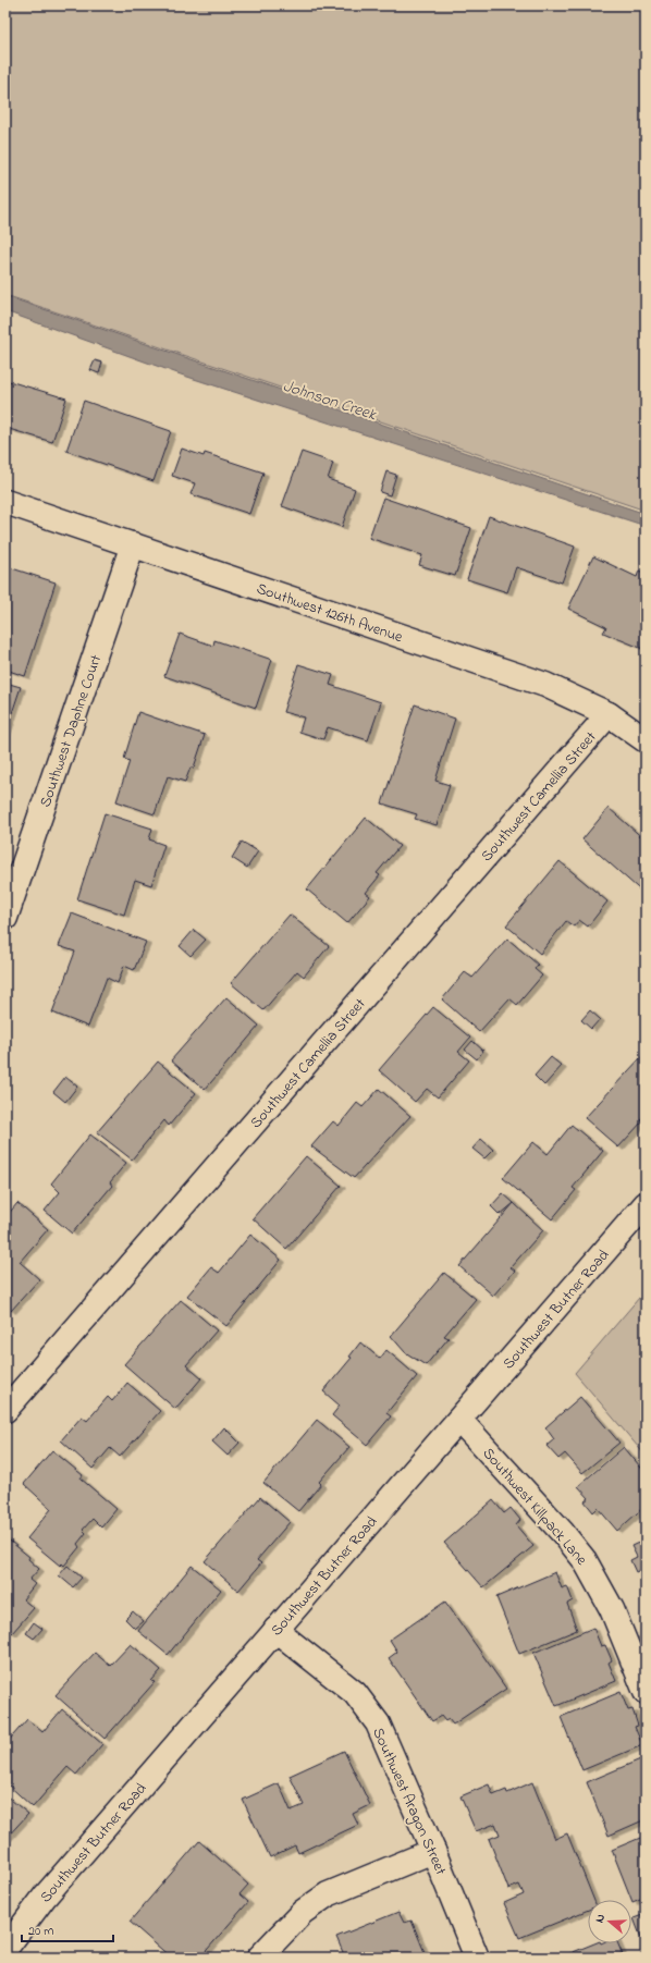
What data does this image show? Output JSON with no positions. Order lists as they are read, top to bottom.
{
  "streets": {
    "street": [
      "Southwest 126th Avenue",
      "Southwest Daphne Court",
      "Southwest Camellia Street",
      "Southwest Butner Road",
      "Southwest Killpack Lane",
      "Southwest Aragon Street"
    ]
  },
  "crossings": [
    ["Southwest 126th Avenue", "Southwest Daphne Court"],
    ["Southwest 126th Avenue", "Southwest Camellia Street"],
    ["Southwest Butner Road", "Southwest Killpack Lane"],
    ["Southwest Butner Road", "Southwest Aragon Street"]
  ],
  "water": ["Johnson Creek"],
  "scale_bar": "20 m",
  "north": "left"
}
